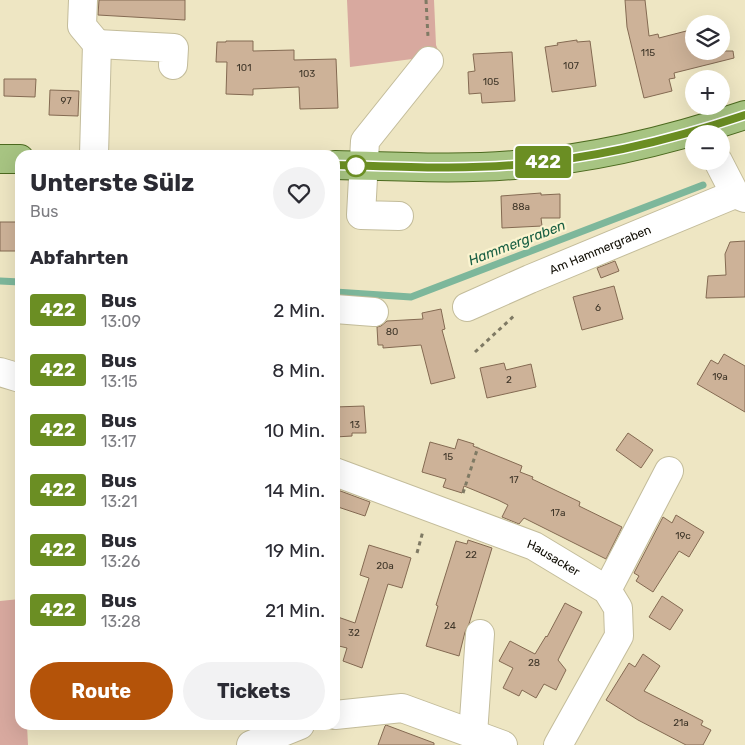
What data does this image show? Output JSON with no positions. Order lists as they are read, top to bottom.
{
  "streets": {
    "street": ["Am Hammergraben", "Hausacker"]
  },
  "water": ["Hammergraben"],
  "lines": ["bus line 422"],
  "house_numbers": [
    "115",
    "107",
    "101",
    "103",
    "105",
    "97",
    "88a",
    "6",
    "80",
    "19a",
    "2",
    "13",
    "15",
    "17",
    "17a",
    "19c",
    "22",
    "20a",
    "24",
    "32",
    "28",
    "21a"
  ],
  "page": {
    "on_map": "422",
    "map_buttons": ["+", "−"],
    "heading": [
      ["Unterste Sülz", "Bus"],
      "Abfahrten"
    ],
    "list": [
      {
        "mark": "422",
        "name": "Bus",
        "note": "13:09",
        "value": "2 Min."
      },
      {
        "mark": "422",
        "name": "Bus",
        "note": "13:15",
        "value": "8 Min."
      },
      {
        "mark": "422",
        "name": "Bus",
        "note": "13:17",
        "value": "10 Min."
      },
      {
        "mark": "422",
        "name": "Bus",
        "note": "13:21",
        "value": "14 Min."
      },
      {
        "mark": "422",
        "name": "Bus",
        "note": "13:26",
        "value": "19 Min."
      },
      {
        "mark": "422",
        "name": "Bus",
        "note": "13:28",
        "value": "21 Min."
      }
    ],
    "buttons": ["Route", "Tickets"]
  }
}
